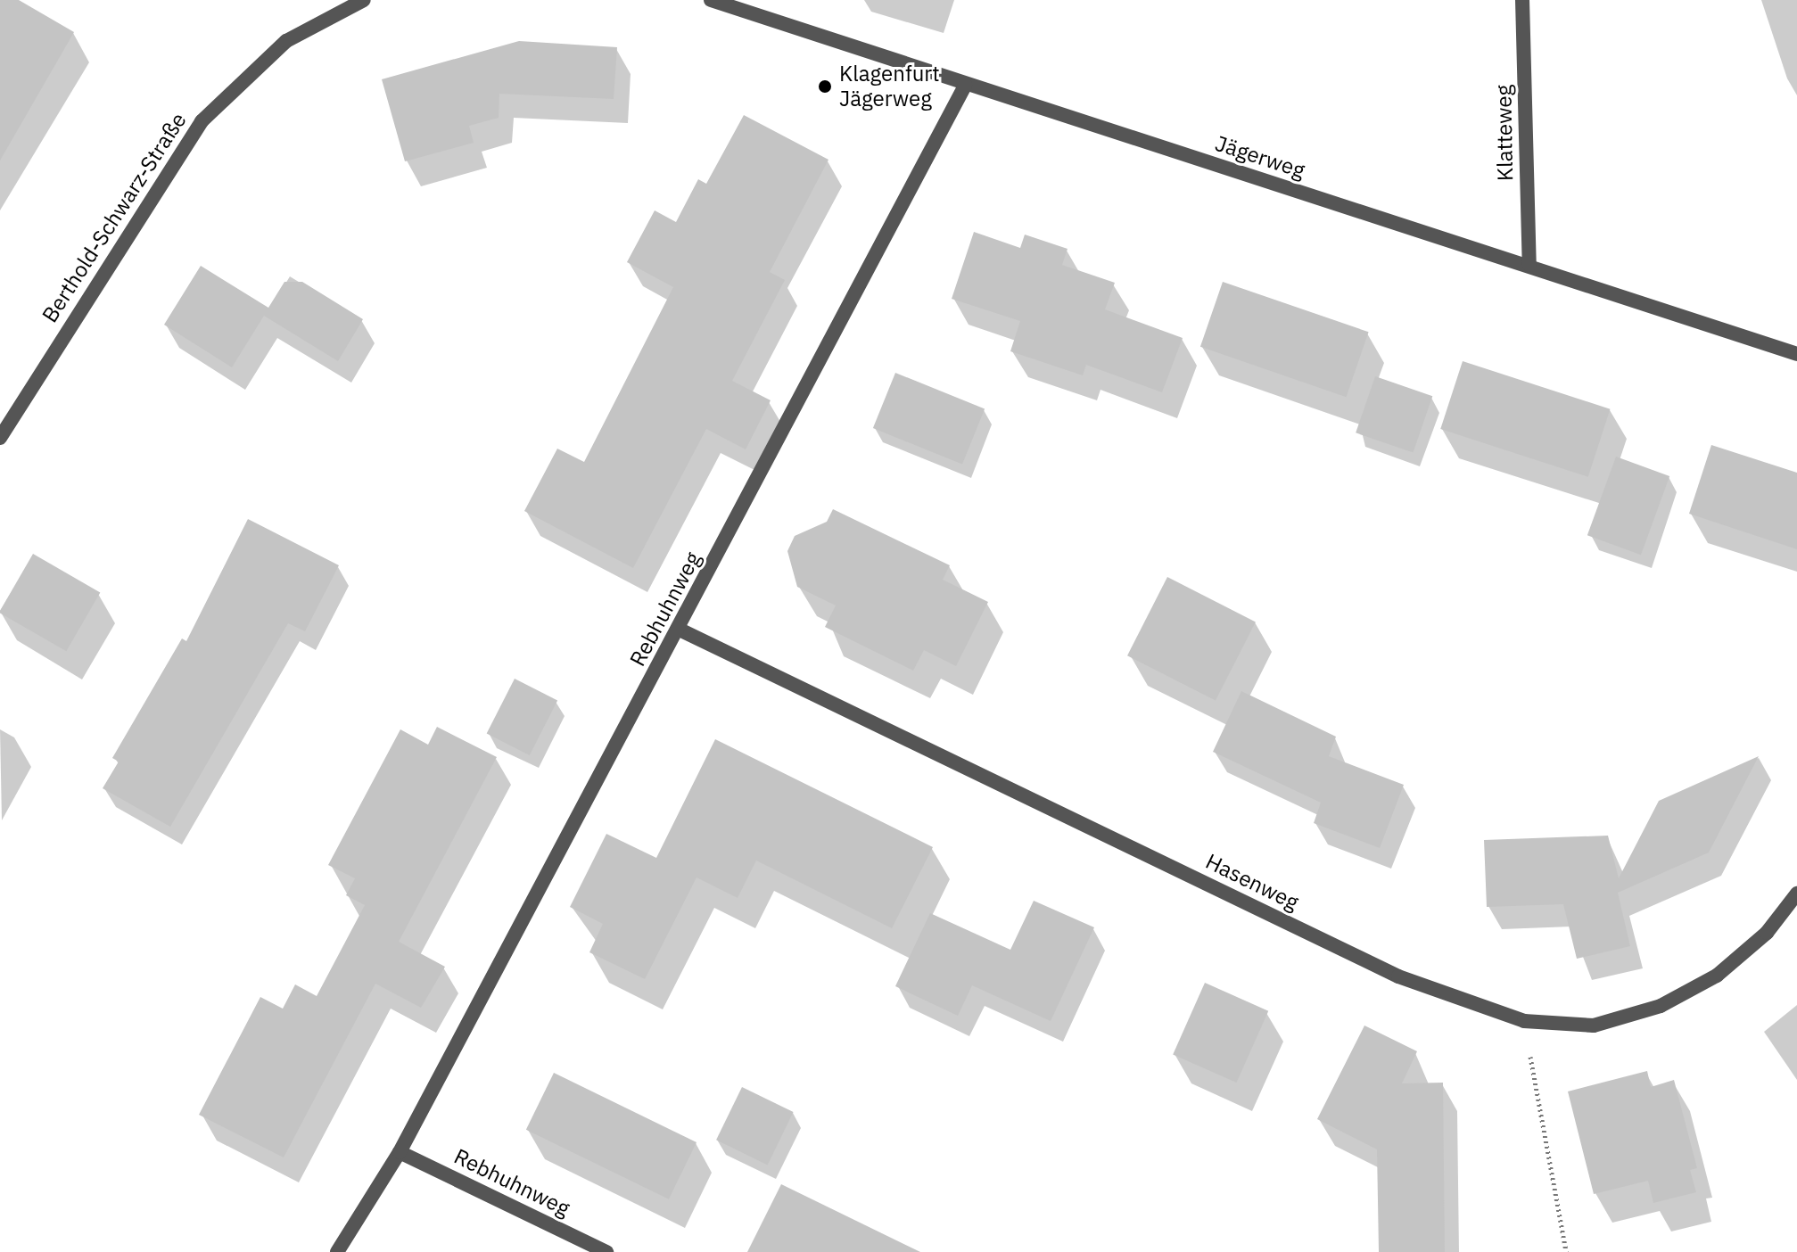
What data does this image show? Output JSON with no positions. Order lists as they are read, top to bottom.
{
  "streets": {
    "street": [
      "Klatteweg",
      "Jägerweg",
      "Berthold-Schwarz-Straße",
      "Rebhuhnweg",
      "Hasenweg"
    ]
  },
  "crossings": [
    ["Klatteweg", "Jägerweg"],
    ["Jägerweg", "Rebhuhnweg"],
    ["Rebhuhnweg", "Hasenweg"]
  ],
  "places": ["Klagenfurt Jägerweg"]
}
